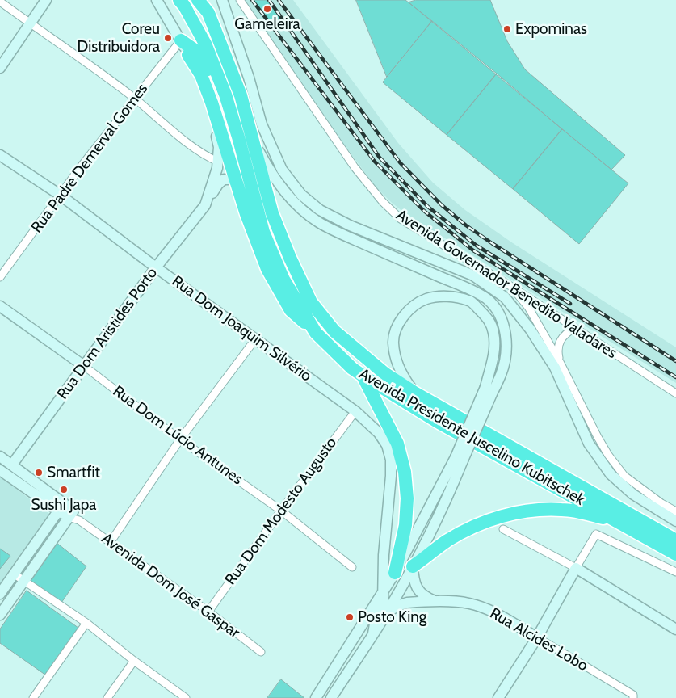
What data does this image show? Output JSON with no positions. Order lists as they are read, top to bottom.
{
  "streets": {
    "highway": ["Avenida Presidente Juscelino Kubitschek"],
    "street": [
      "Rua Padre Demerval Gomes",
      "Avenida Governador Benedito Valadares",
      "Rua Dom Joaquim Silvério",
      "Rua Dom Aristides Porto",
      "Rua Dom Lúcio Antunes",
      "Rua Dom Modesto Augusto",
      "Avenida Dom José Gaspar",
      "Rua Alcides Lobo"
    ]
  },
  "crossings": [
    ["Rua Padre Demerval Gomes", "Rua Dom Joaquim Silvério"],
    ["Rua Dom Joaquim Silvério", "Rua Dom Aristides Porto"],
    ["Rua Dom Joaquim Silvério", "Rua Dom Modesto Augusto"],
    ["Rua Dom Aristides Porto", "Rua Dom Lúcio Antunes"],
    ["Rua Dom Aristides Porto", "Avenida Dom José Gaspar"],
    ["Rua Dom Lúcio Antunes", "Rua Dom Modesto Augusto"],
    ["Rua Dom Modesto Augusto", "Avenida Dom José Gaspar"]
  ],
  "places": [
    "Gameleira",
    "Expominas",
    "Coreu Distribuidora",
    "Smartfit",
    "Sushi Japa",
    "Posto King"
  ]
}
